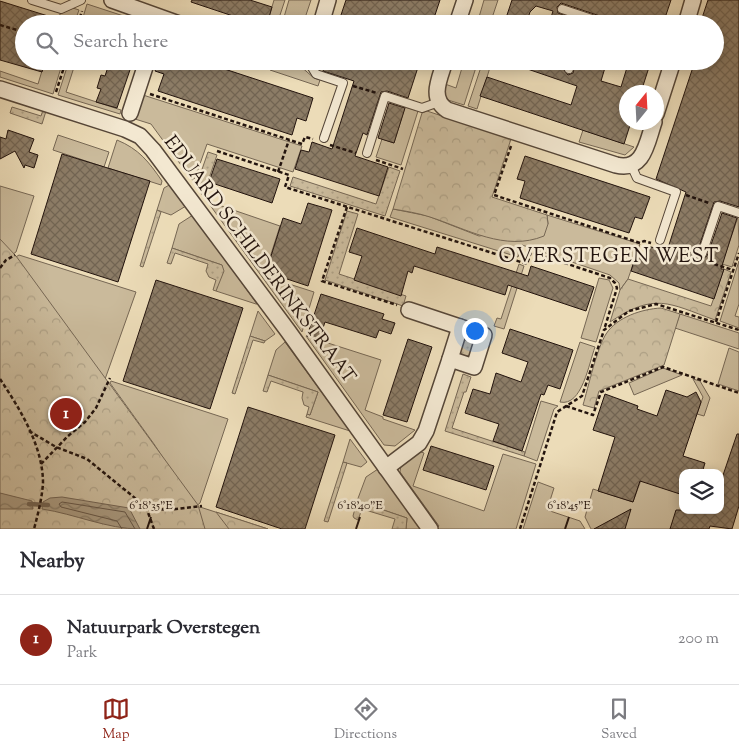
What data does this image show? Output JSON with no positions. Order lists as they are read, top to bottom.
{
  "streets": {
    "street": ["EDUARD SCHILDERINKSTRAAT"]
  },
  "districts": ["OVERSTEGEN WEST"],
  "north": "top",
  "page": {
    "search": "Search here",
    "pins": "1",
    "heading": "Nearby",
    "list": [
      {
        "mark": "1",
        "name": "Natuurpark Overstegen",
        "note": "Park",
        "value": "200 m"
      }
    ],
    "nav": ["Map", "Directions", "Saved"]
  },
  "coordinates": ["6°18'35\"E", "6°18'40\"E", "6°18'45\"E"]
}
